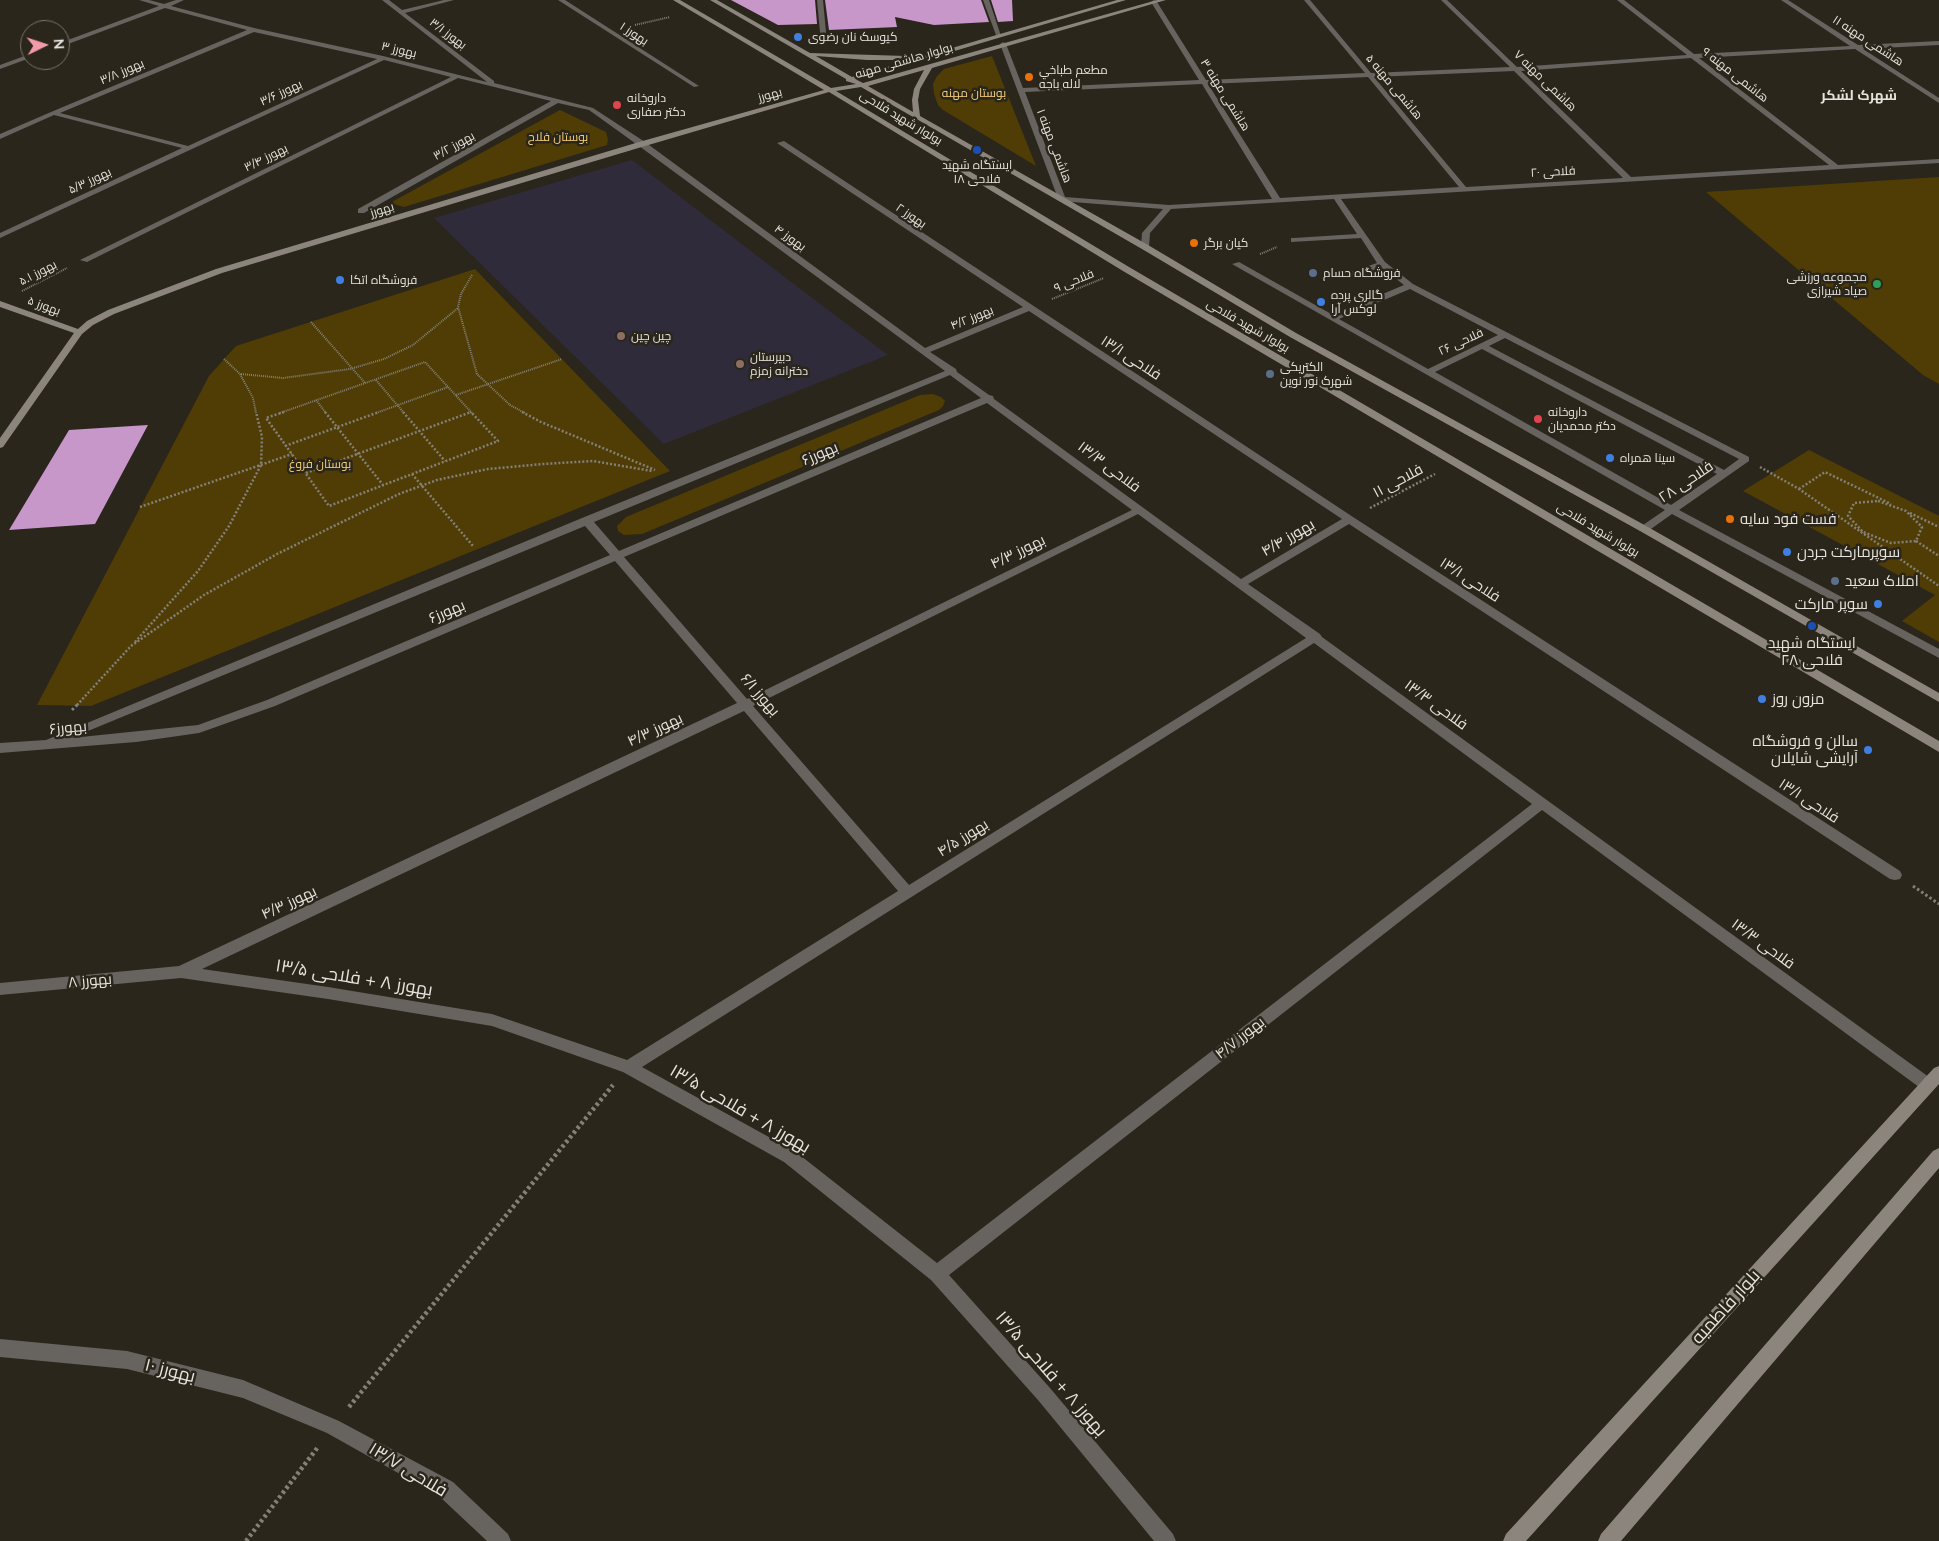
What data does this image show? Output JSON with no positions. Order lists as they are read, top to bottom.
{
  "streets": {
    "main road": [
      "بولوار هاشمی مهنه",
      "بهورز",
      "بولوار شهید فلاحی",
      "بهورز ۵",
      "بلوار فاطمیه"
    ],
    "street": [
      "بهورز ۳/۱",
      "بهورز ۱",
      "هاشمی مهنه ۱۱",
      "بهورز ۳",
      "بهورز ۳/۸",
      "هاشمی مهنه ۹",
      "هاشمی مهنه ۷",
      "هاشمی مهنه ۵",
      "بهورز ۳/۶",
      "هاشمی مهنه ۳",
      "بهورز ۳/۲",
      "هاشمی مهنه ۱",
      "بهورز ۳/۴",
      "فلاحی ۲۰",
      "بهورز ۵/۳",
      "بهورز ۲",
      "بهورز ۴",
      "بهورز ۴/۲",
      "فلاحی ۲۶",
      "فلاحی ۱۳/۱",
      "بهورز۶",
      "فلاحی ۱۳/۳",
      "فلاحی ۲۸",
      "بهورز ۴/۴",
      "بهورز ۴/۳",
      "بهورز ۶/۱",
      "بهورز ۴/۵",
      "بهورز ۸ + فلاحی ۱۳/۵",
      "بهورز ۸",
      "بهورز ۴/۷",
      "بهورز ۱۰",
      "فلاحی ۱۳/۷"
    ],
    "path": ["بهورز ۵.۱", "فلاحی ۹", "فلاحی ۱۱"]
  },
  "crossings": [
    ["بهورز ۳/۱", "بهورز ۳"],
    ["بهورز ۳", "بهورز ۳/۸"],
    ["بهورز ۳", "بهورز ۳/۶"],
    ["بهورز ۳", "بهورز"],
    ["بهورز ۳", "بهورز ۳/۲"],
    ["بهورز ۳", "بهورز ۳/۴"],
    ["بهورز ۳", "بهورز ۴"],
    ["بولوار هاشمی مهنه", "بهورز"],
    ["بولوار هاشمی مهنه", "هاشمی مهنه ۳"],
    ["بولوار هاشمی مهنه", "بولوار شهید فلاحی"],
    ["بولوار هاشمی مهنه", "هاشمی مهنه ۱"],
    ["هاشمی مهنه ۹", "فلاحی ۲۰"],
    ["هاشمی مهنه ۷", "فلاحی ۲۰"],
    ["هاشمی مهنه ۵", "فلاحی ۲۰"],
    ["بهورز ۳/۶", "بهورز ۵/۳"],
    ["بهورز", "بولوار شهید فلاحی"],
    ["بهورز", "بهورز ۴"],
    ["بهورز", "بهورز ۵"],
    ["هاشمی مهنه ۳", "فلاحی ۲۰"],
    ["بولوار شهید فلاحی", "هاشمی مهنه ۱"],
    ["بولوار شهید فلاحی", "فلاحی ۲۰"],
    ["بولوار شهید فلاحی", "فلاحی ۹"],
    ["بولوار شهید فلاحی", "فلاحی ۱۱"],
    ["بولوار شهید فلاحی", "فلاحی ۲۸"],
    ["هاشمی مهنه ۱", "فلاحی ۲۰"],
    ["بهورز ۳/۴", "بهورز ۵.۱"],
    ["بهورز ۲", "فلاحی ۹"],
    ["بهورز ۲", "بهورز ۴/۲"],
    ["بهورز ۲", "فلاحی ۱۳/۱"],
    ["بهورز ۴", "بهورز ۴/۲"],
    ["بهورز ۴", "فلاحی ۱۳/۳"],
    ["فلاحی ۹", "بهورز ۴/۲"],
    ["فلاحی ۹", "فلاحی ۱۳/۱"],
    ["بهورز ۴/۲", "فلاحی ۱۳/۱"],
    ["بهورز ۴/۲", "فلاحی ۱۳/۳"],
    ["فلاحی ۱۳/۱", "فلاحی ۱۱"],
    ["فلاحی ۱۳/۱", "بهورز ۴/۴"],
    ["بهورز۶", "فلاحی ۱۳/۳"],
    ["بهورز۶", "بهورز ۶/۱"],
    ["فلاحی ۱۳/۳", "بهورز ۴/۴"],
    ["فلاحی ۱۳/۳", "بهورز ۴/۳"],
    ["فلاحی ۱۳/۳", "بهورز ۴/۵"],
    ["فلاحی ۱۳/۳", "بهورز ۴/۷"],
    ["فلاحی ۱۳/۳", "بلوار فاطمیه"],
    ["فلاحی ۱۱", "بهورز ۴/۴"],
    ["بهورز ۴/۳", "بهورز ۶/۱"],
    ["بهورز ۴/۳", "بهورز ۸ + فلاحی ۱۳/۵"],
    ["بهورز ۴/۳", "بهورز ۸"],
    ["بهورز ۶/۱", "بهورز ۴/۵"],
    ["بهورز ۴/۵", "بهورز ۸ + فلاحی ۱۳/۵"],
    ["بهورز ۸ + فلاحی ۱۳/۵", "بهورز ۸"],
    ["بهورز ۸ + فلاحی ۱۳/۵", "بهورز ۴/۷"],
    ["بهورز ۱۰", "فلاحی ۱۳/۷"]
  ],
  "districts": ["شهرک لشکر"],
  "parks": ["بوستان مهنه", "بوستان فلاح", "بوستان فروغ"],
  "places": [
    "کیوسک نان رضوی",
    "مطعم طباخي لاله باجه",
    "داروخانه دکتر صفاری",
    "ایستگاه شهید فلاحی ۱۸",
    "کیان برگر",
    "فروشگاه حسام",
    "فروشگاه اتکا",
    "مجموعه ورزشی صیاد شیرازی",
    "گالری پرده لوکس آرا",
    "چین چین",
    "دبیرستان دخترانه زمزم",
    "الکتریکی شهرک نور نوین",
    "داروخانه دکتر محمدیان",
    "سینا همراه",
    "فست فود سایه",
    "سوپرمارکت جردن",
    "املاک سعید",
    "سوپر مارکت",
    "ایستگاه شهید فلاحی ۲۸",
    "مزون روز",
    "سالن و فروشگاه آرایشی شایلان"
  ],
  "north": "right"
}
